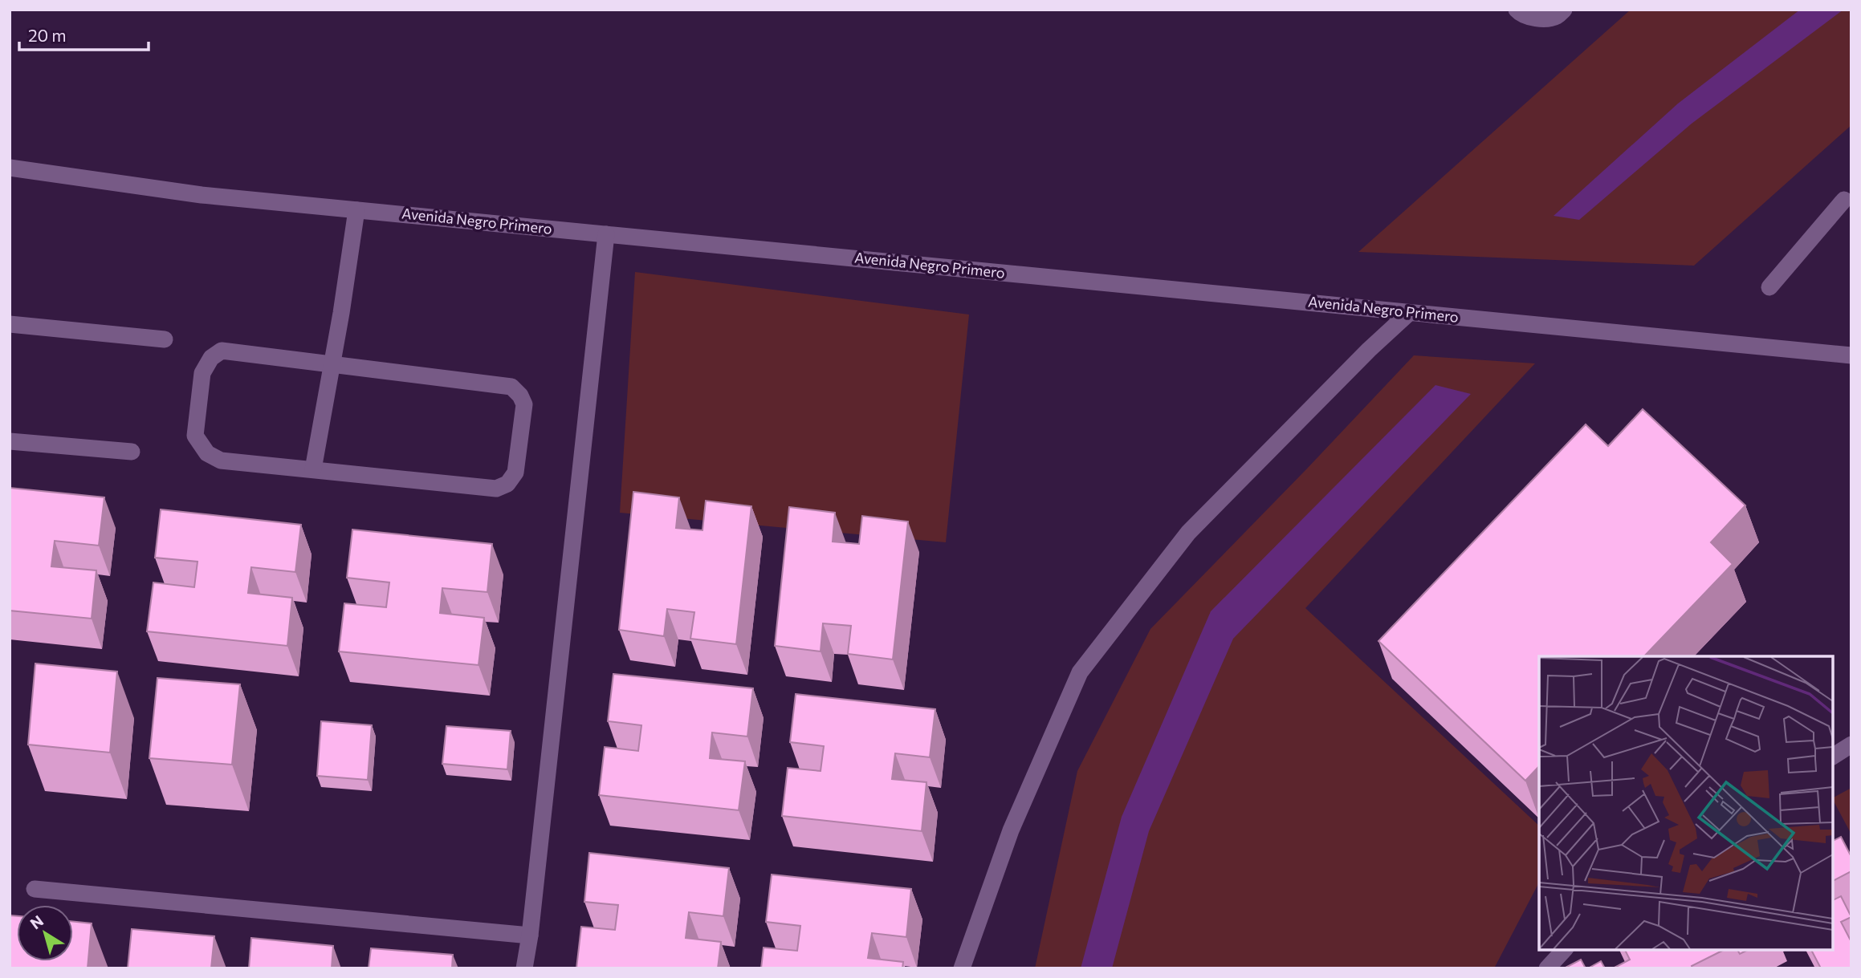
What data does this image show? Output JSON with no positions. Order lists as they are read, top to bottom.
{
  "streets": {
    "street": ["Avenida Negro Primero"]
  },
  "scale_bar": "20 m",
  "north": "top left"
}
